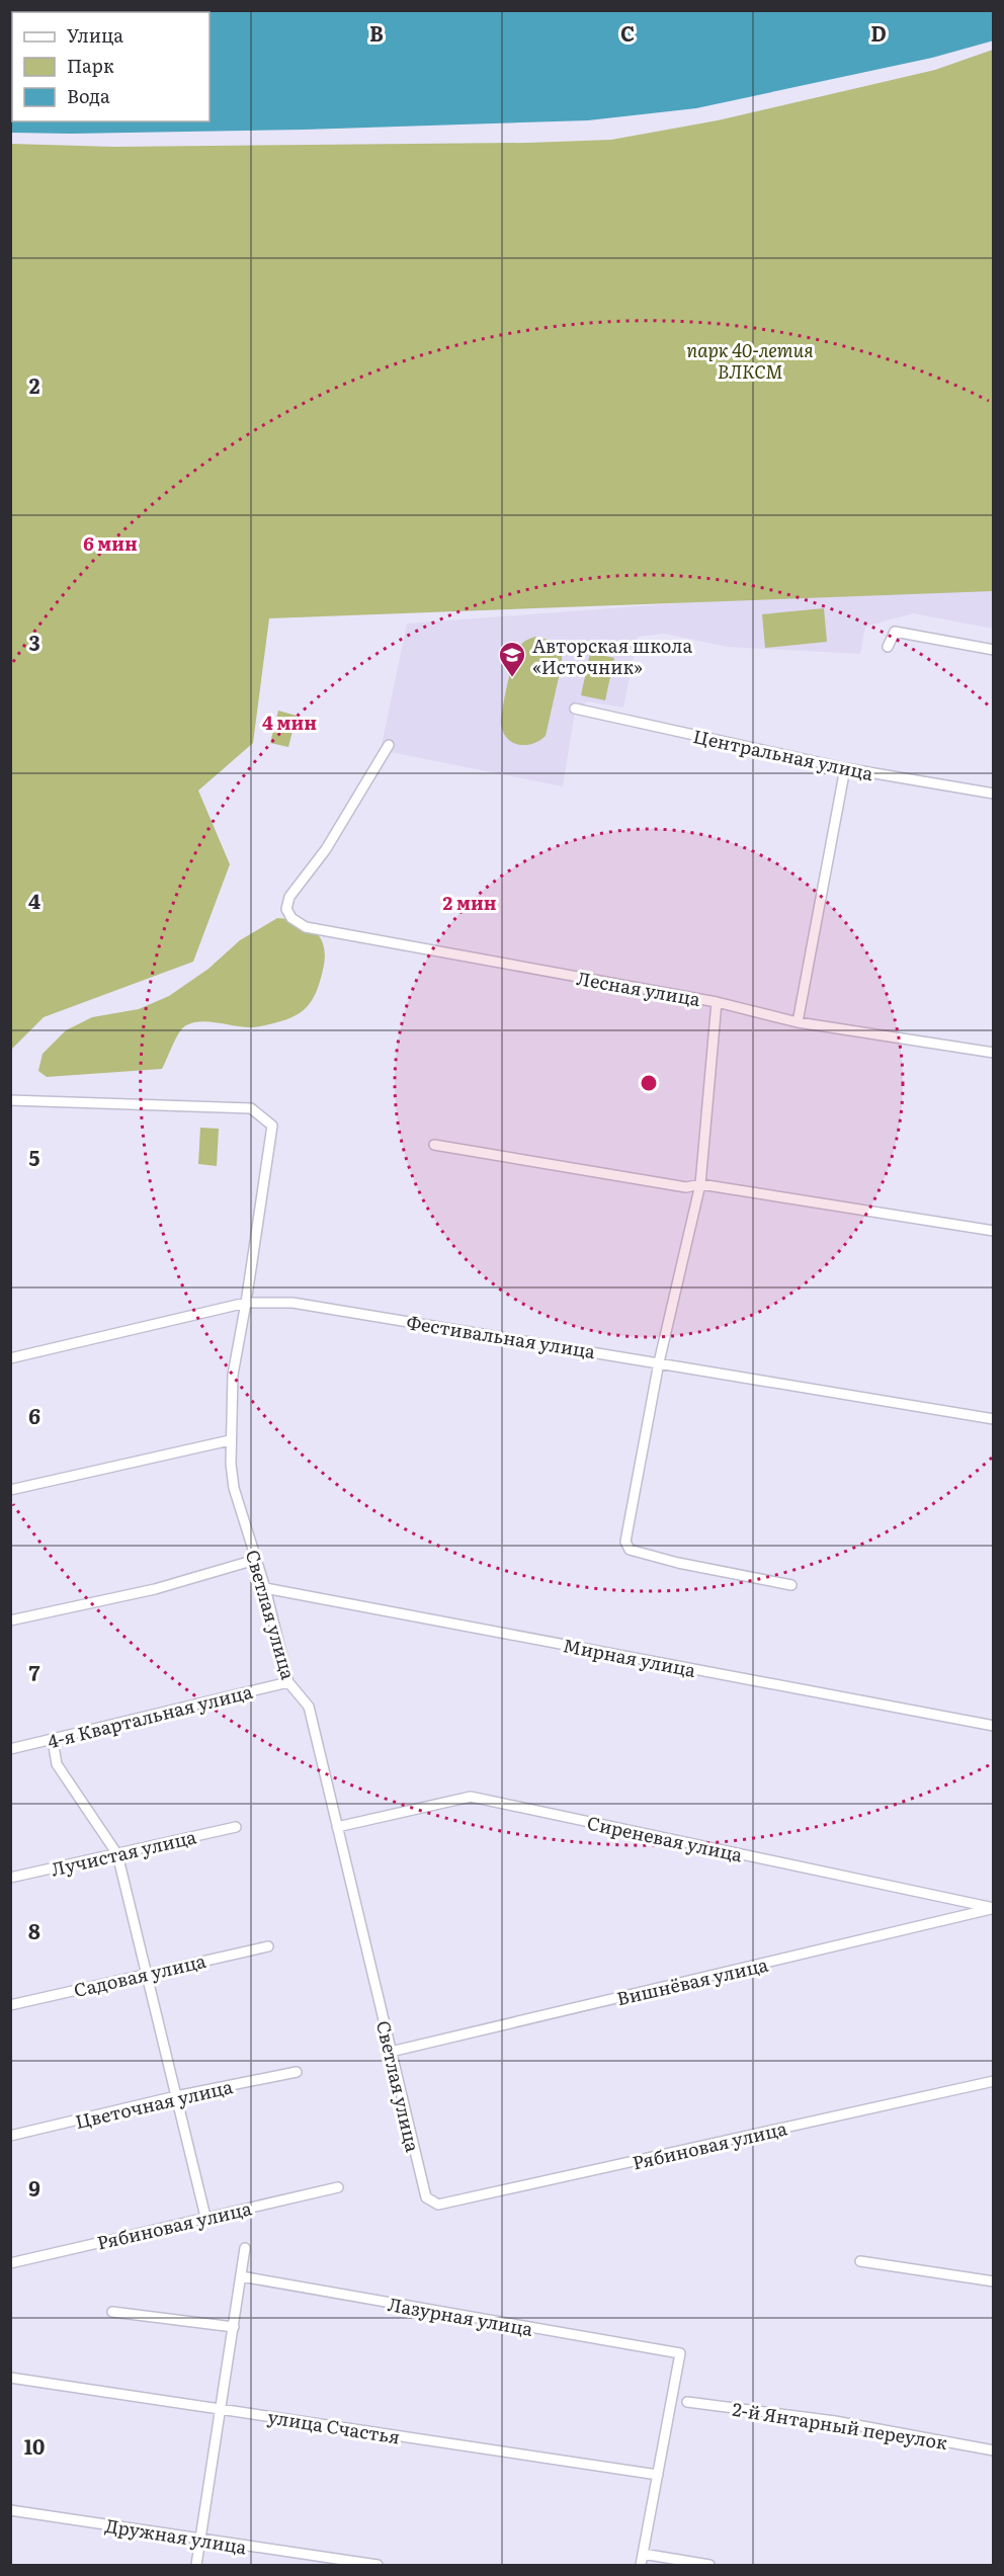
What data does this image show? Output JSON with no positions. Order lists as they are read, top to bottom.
{
  "streets": {
    "street": [
      "Центральная улица",
      "Лесная улица",
      "Фестивальная улица",
      "Светлая улица",
      "Мирная улица",
      "4-я Квартальная улица",
      "Сиреневая улица",
      "Лучистая улица",
      "Садовая улица",
      "Вишнёвая улица",
      "Цветочная улица",
      "Рябиновая улица",
      "Лазурная улица",
      "2-й Янтарный переулок",
      "улица Счастья",
      "Дружная улица"
    ]
  },
  "crossings": [
    ["Фестивальная улица", "Светлая улица"],
    ["Светлая улица", "Мирная улица"],
    ["Светлая улица", "4-я Квартальная улица"],
    ["Светлая улица", "Сиреневая улица"],
    ["Светлая улица", "Вишнёвая улица"],
    ["Светлая улица", "Рябиновая улица"],
    ["Сиреневая улица", "Вишнёвая улица"],
    ["Лазурная улица", "улица Счастья"]
  ],
  "parks": ["парк 40-летия ВЛКСМ"],
  "places": {
    "school or university": ["Авторская школа «Источник»"]
  },
  "legend": ["Улица", "Парк", "Вода"],
  "grid": {
    "columns": ["B", "C", "D"],
    "rows": [
      "2",
      "3",
      "4",
      "5",
      "6",
      "7",
      "8",
      "9",
      "10"
    ]
  },
  "rings": ["6 мин", "4 мин", "2 мин"]
}
